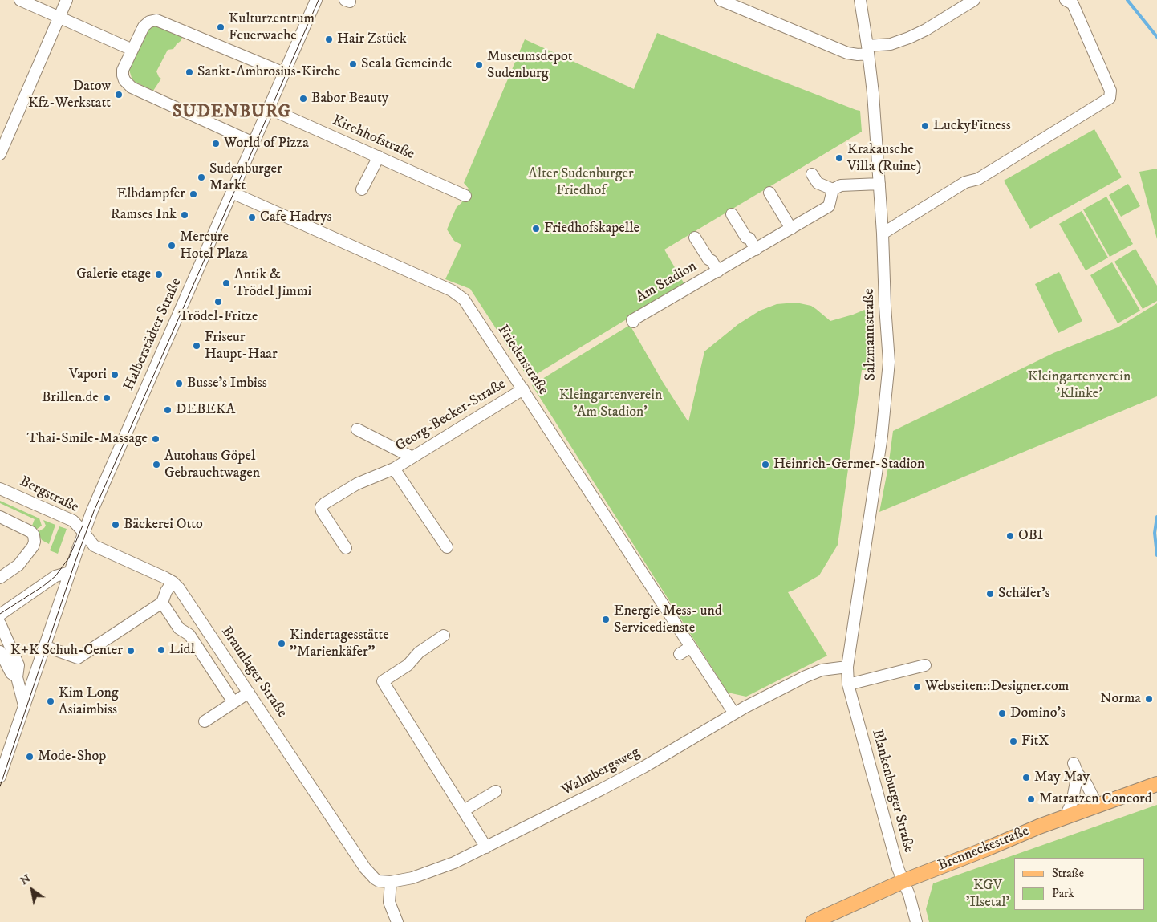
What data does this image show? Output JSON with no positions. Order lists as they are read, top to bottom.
{
  "streets": {
    "main road": ["Brenneckestraße"],
    "street": [
      "Kirchhofstraße",
      "Am Stadion",
      "Halberstädter Straße",
      "Salzmannstraße",
      "Friedenstraße",
      "Georg-Becker-Straße",
      "Bergstraße",
      "Braunlager Straße",
      "Walmbergsweg",
      "Blankenburger Straße"
    ]
  },
  "crossings": [
    ["Kirchhofstraße", "Halberstädter Straße"],
    ["Halberstädter Straße", "Friedenstraße"],
    ["Halberstädter Straße", "Bergstraße"],
    ["Halberstädter Straße", "Braunlager Straße"],
    ["Salzmannstraße", "Walmbergsweg"],
    ["Salzmannstraße", "Blankenburger Straße"],
    ["Friedenstraße", "Georg-Becker-Straße"],
    ["Friedenstraße", "Walmbergsweg"],
    ["Bergstraße", "Braunlager Straße"],
    ["Braunlager Straße", "Walmbergsweg"],
    ["Walmbergsweg", "Blankenburger Straße"],
    ["Blankenburger Straße", "Brenneckestraße"]
  ],
  "districts": ["SUDENBURG"],
  "parks": [
    "Alter Sudenburger Friedhof",
    "Kleingartenverein 'Klinke'",
    "Kleingartenverein 'Am Stadion'",
    "KGV 'Ilsetal'"
  ],
  "places": [
    "Kulturzentrum Feuerwache",
    "Hair Zstück",
    "Scala Gemeinde",
    "Museumsdepot Sudenburg",
    "Sankt-Ambrosius-Kirche",
    "Datow Kfz-Werkstatt",
    "Babor Beauty",
    "LuckyFitness",
    "World of Pizza",
    "Krakausche Villa (Ruine)",
    "Sudenburger Markt",
    "Elbdampfer",
    "Ramses Ink",
    "Cafe Hadrys",
    "Friedhofskapelle",
    "Mercure Hotel Plaza",
    "Galerie etage",
    "Antik & Trödel Jimmi",
    "Trödel-Fritze",
    "Friseur Haupt-Haar",
    "Vapori",
    "Busse's Imbiss",
    "Brillen.de",
    "DEBEKA",
    "Thai-Smile-Massage",
    "Autohaus Göpel Gebrauchtwagen",
    "Heinrich-Germer-Stadion",
    "Bäckerei Otto",
    "OBI",
    "Schäfer's",
    "Energie Mess- und Servicedienste",
    "Kindertagesstätte \"Marienkäfer\"",
    "Lidl",
    "K+K Schuh-Center",
    "Webseiten::Designer.com",
    "Norma",
    "Kim Long Asiaimbiss",
    "Domino's",
    "FitX",
    "Mode-Shop",
    "May May",
    "Matratzen Concord"
  ],
  "legend": ["Straße", "Park"],
  "north": "top left"
}
